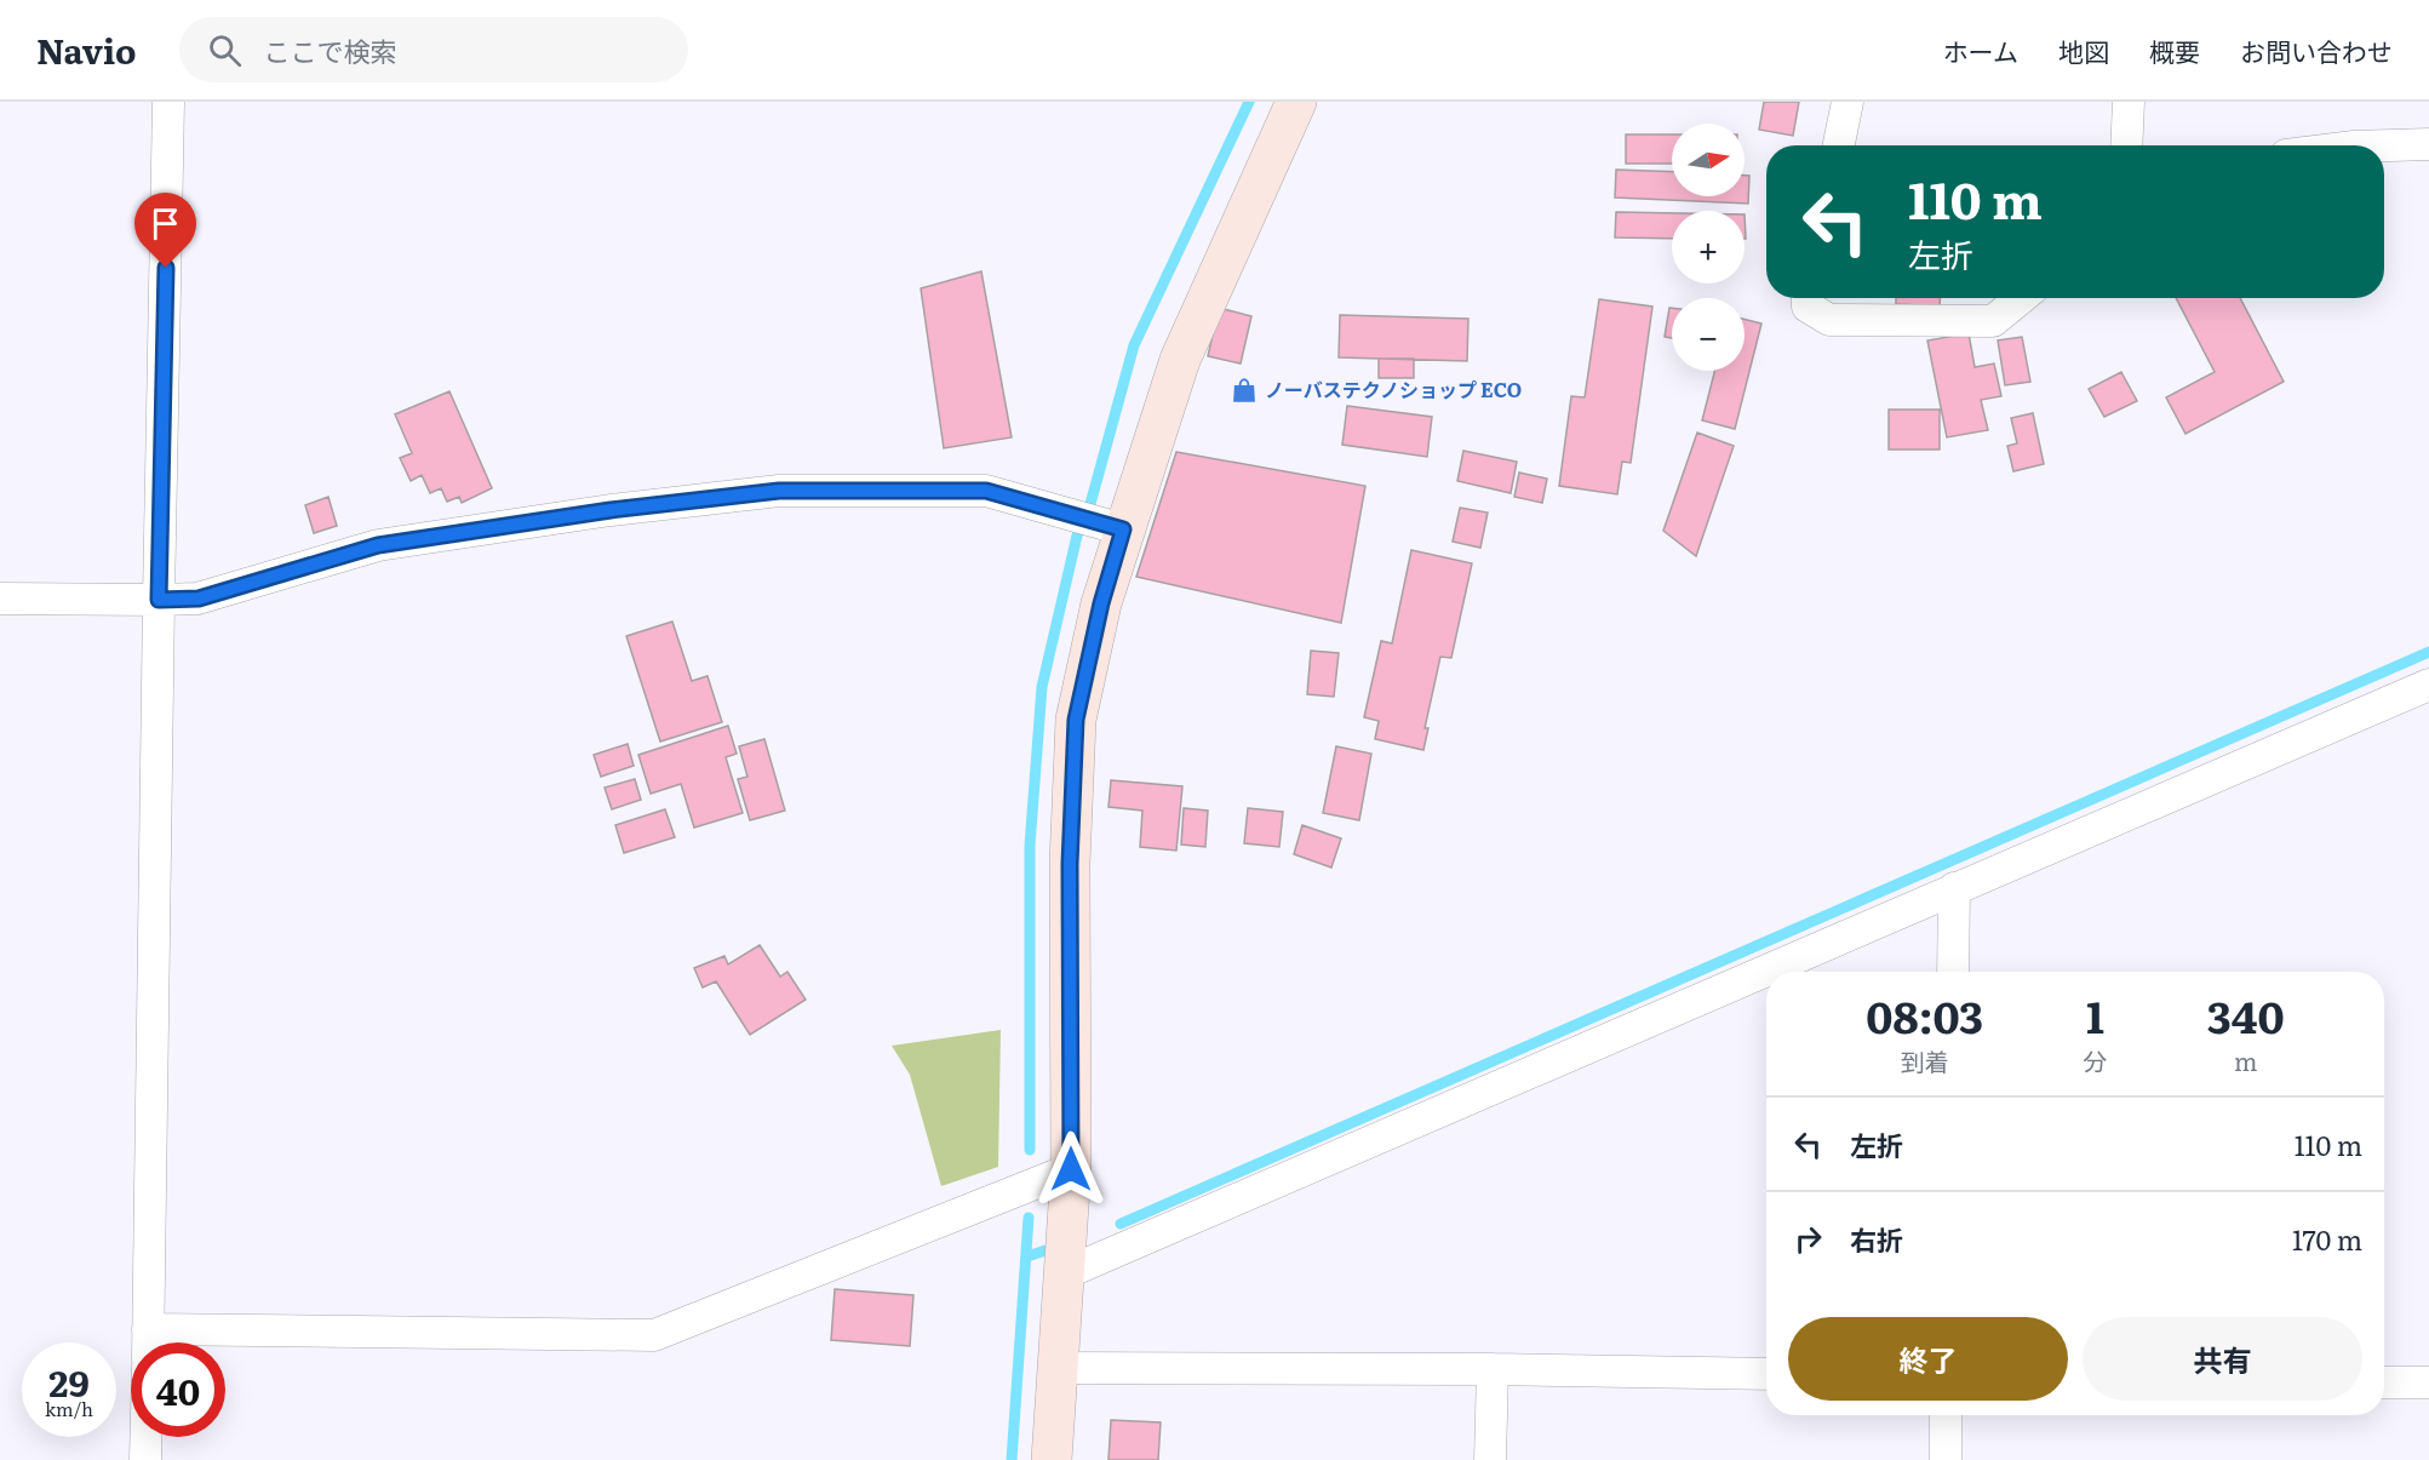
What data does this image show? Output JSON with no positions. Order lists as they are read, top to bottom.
{
  "places": {
    "shop": ["ノーバステクノショップ ECO"]
  },
  "north": "right",
  "page": {
    "header": "Navio",
    "search": "ここで検索",
    "nav": [
      "ホーム",
      "地図",
      "概要",
      "お問い合わせ"
    ],
    "map_buttons": ["+", "−"],
    "turn": ["110 m", "左折"],
    "eta": [
      "08:03",
      "到着",
      "1",
      "分",
      "340",
      "m"
    ],
    "list": [
      {
        "name": "左折",
        "value": "110 m"
      },
      {
        "name": "右折",
        "value": "170 m"
      }
    ],
    "buttons": ["終了", "共有"],
    "speed": "29 km/h",
    "limit": "40"
  }
}
